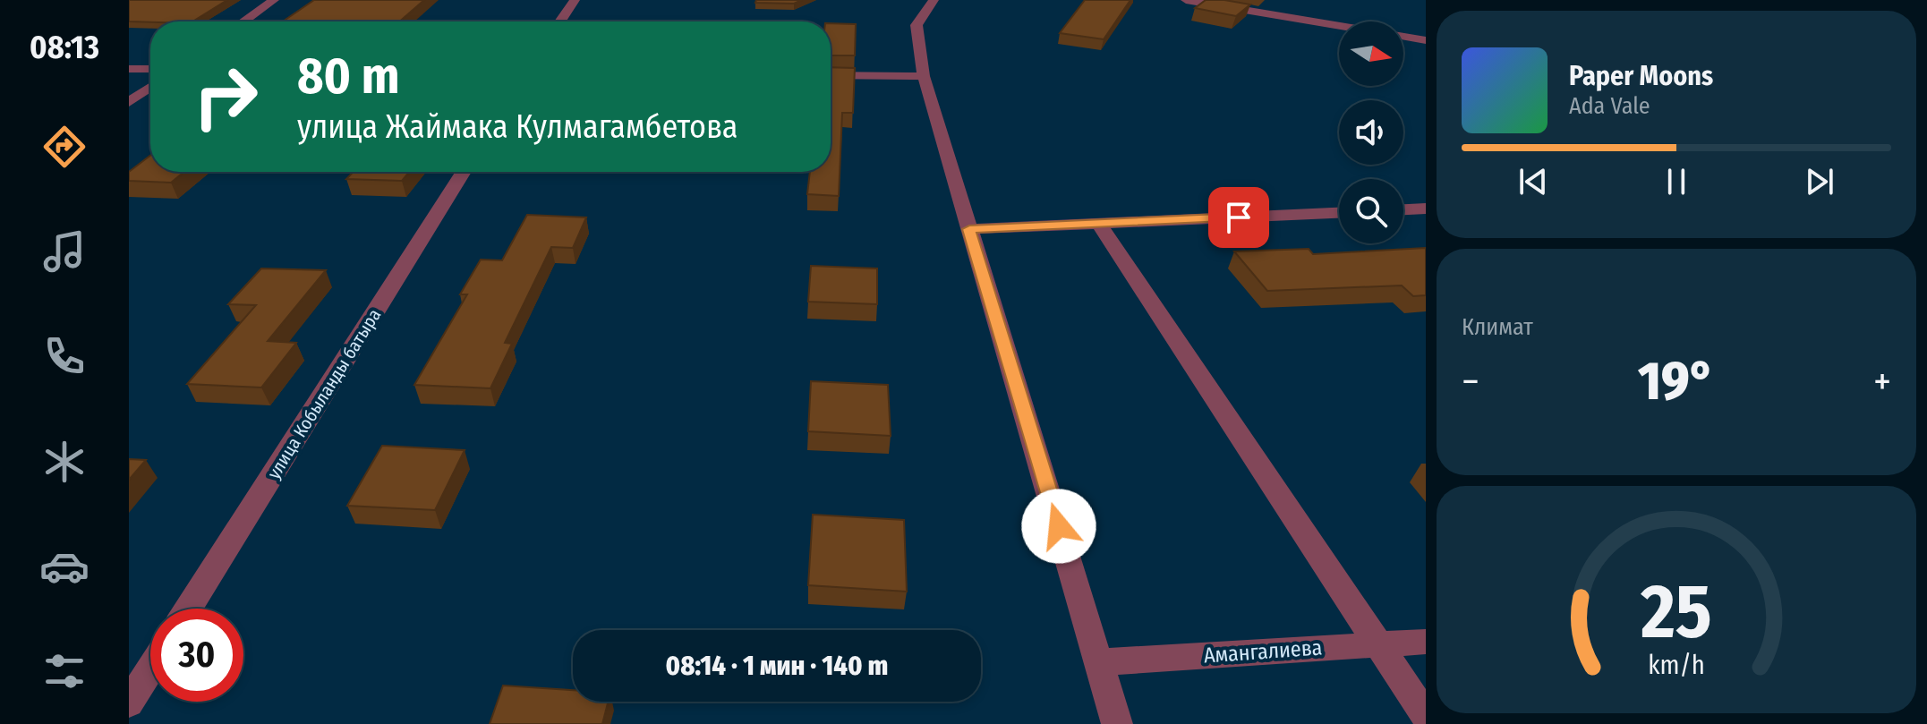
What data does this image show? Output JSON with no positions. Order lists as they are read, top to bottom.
{
  "streets": {
    "street": ["улица Кобыланды батыра", "Амангалиева"]
  },
  "north": "right",
  "page": {
    "tabs": "08:13",
    "turn": ["80 m", "улица Жаймака Кулмагамбетова"],
    "song": ["Paper Moons", "Ada Vale"],
    "tile": "Климат",
    "heat": ["−", "19°", "+"],
    "limit": "30",
    "trip": "08:14 · 1 мин · 140 m",
    "gauge": ["25", "km/h"]
  }
}
